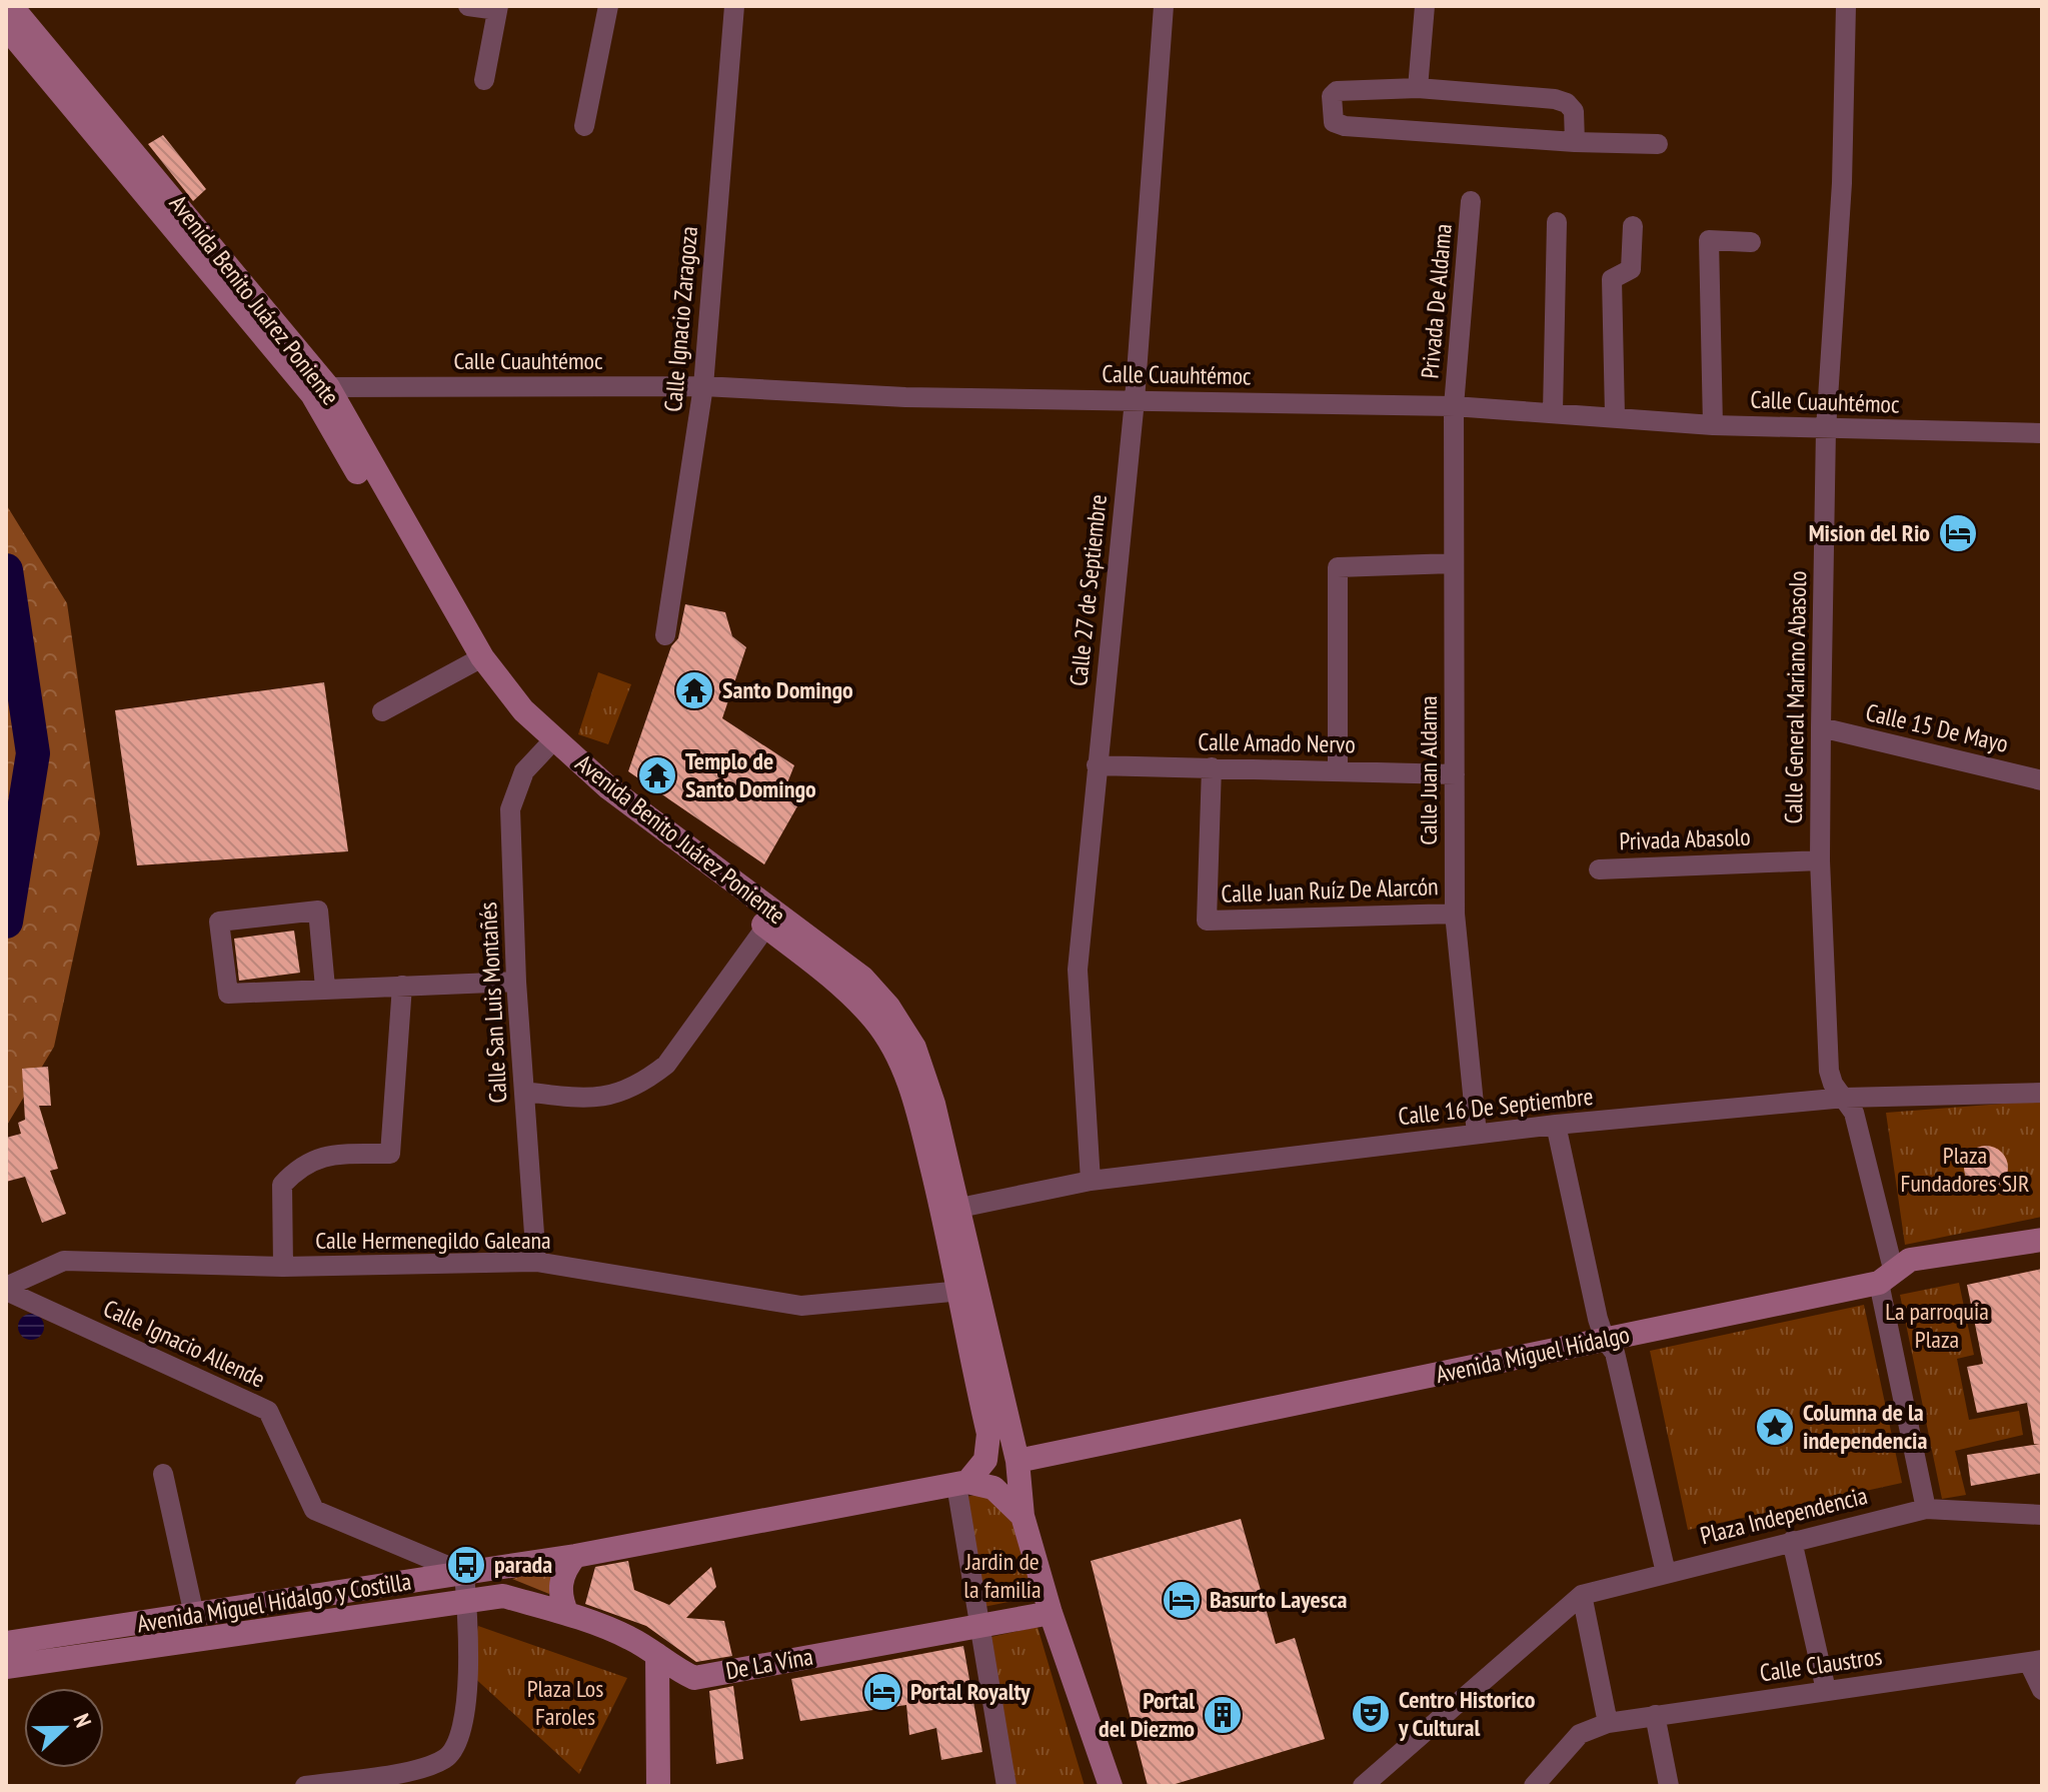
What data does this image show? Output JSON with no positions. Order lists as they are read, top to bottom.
{
  "streets": {
    "street": [
      "Avenida Benito Juárez Poniente",
      "Privada De Aldama",
      "Calle Ignacio Zaragoza",
      "Calle Cuauhtémoc",
      "Calle 27 de Septiembre",
      "Calle General Mariano Abasolo",
      "Calle 15 De Mayo",
      "Calle Amado Nervo",
      "Calle Juan Aldama",
      "Privada Abasolo",
      "Calle Juan Ruíz De Alarcón",
      "Calle San Luis Montañés",
      "Calle 16 De Septiembre",
      "Calle Hermenegildo Galeana",
      "Calle Ignacio Allende",
      "Avenida Miguel Hidalgo",
      "Plaza Independencia",
      "Avenida Miguel Hidalgo y Costilla",
      "De La Vina",
      "Calle Claustros"
    ]
  },
  "crossings": [
    ["Avenida Benito Juárez Poniente", "Calle Cuauhtémoc"],
    ["Avenida Benito Juárez Poniente", "Calle San Luis Montañés"],
    ["Avenida Benito Juárez Poniente", "Calle 16 De Septiembre"],
    ["Avenida Benito Juárez Poniente", "Calle Hermenegildo Galeana"],
    ["Avenida Benito Juárez Poniente", "Avenida Miguel Hidalgo"],
    ["Avenida Benito Juárez Poniente", "Avenida Miguel Hidalgo y Costilla"],
    ["Avenida Benito Juárez Poniente", "De La Vina"],
    ["Privada De Aldama", "Calle Cuauhtémoc"],
    ["Privada De Aldama", "Calle Juan Aldama"],
    ["Calle Ignacio Zaragoza", "Calle Cuauhtémoc"],
    ["Calle Cuauhtémoc", "Calle 27 de Septiembre"],
    ["Calle Cuauhtémoc", "Calle General Mariano Abasolo"],
    ["Calle Cuauhtémoc", "Calle Juan Aldama"],
    ["Calle 27 de Septiembre", "Calle Amado Nervo"],
    ["Calle 27 de Septiembre", "Calle 16 De Septiembre"],
    ["Calle General Mariano Abasolo", "Calle 15 De Mayo"],
    ["Calle General Mariano Abasolo", "Privada Abasolo"],
    ["Calle General Mariano Abasolo", "Calle 16 De Septiembre"],
    ["Calle Amado Nervo", "Calle Juan Aldama"],
    ["Calle Amado Nervo", "Calle Juan Ruíz De Alarcón"],
    ["Calle Juan Aldama", "Calle Juan Ruíz De Alarcón"],
    ["Calle Juan Aldama", "Calle 16 De Septiembre"],
    ["Calle San Luis Montañés", "Calle Hermenegildo Galeana"],
    ["Calle Hermenegildo Galeana", "Calle Ignacio Allende"],
    ["Calle Ignacio Allende", "Avenida Miguel Hidalgo y Costilla"],
    ["Avenida Miguel Hidalgo y Costilla", "De La Vina"]
  ],
  "parks": [
    "Plaza Fundadores SJR",
    "La parroquia Plaza",
    "Jardin de la familia",
    "Plaza Los Faroles"
  ],
  "places": {
    "hotel": ["Mision del Rio", "Basurto Layesca", "Portal Royalty"],
    "temple": ["Santo Domingo", "Templo de Santo Domingo"],
    "place": ["Columna de la independencia"],
    "bus stop": ["parada"],
    "theatre": ["Centro Historico y Cultural"],
    "building": ["Portal del Diezmo"]
  },
  "north": "right"
}
